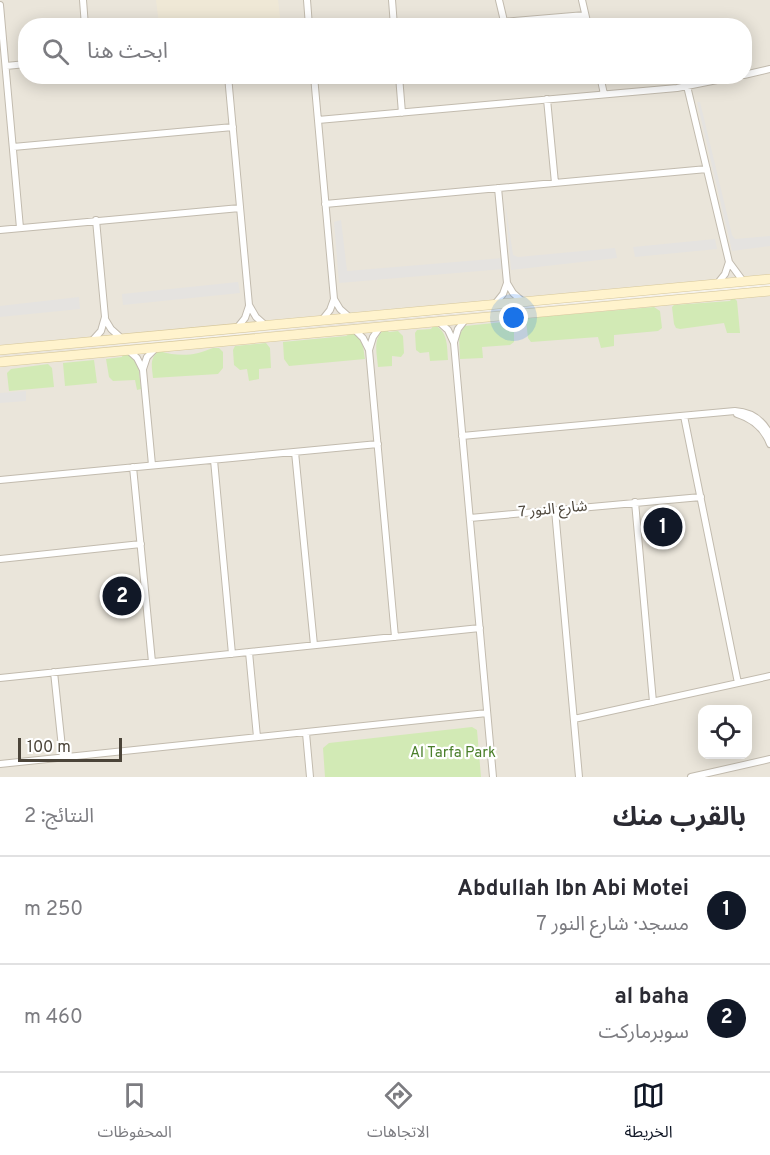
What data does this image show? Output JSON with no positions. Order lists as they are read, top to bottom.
{
  "streets": {
    "street": ["شارع النور 7"]
  },
  "parks": ["Al Tarfa Park"],
  "scale_bar": "100 m",
  "page": {
    "search": "ابحث هنا",
    "pins": ["1", "2"],
    "scale": "100 m",
    "heading": ["بالقرب منك", "النتائج: 2"],
    "list": [
      {
        "mark": "1",
        "name": "Abdullah Ibn Abi Motei",
        "note": "مسجد · شارع النور 7",
        "value": "250 m"
      },
      {
        "mark": "2",
        "name": "al baha",
        "note": "سوبرماركت",
        "value": "460 m"
      }
    ],
    "nav": ["الخريطة", "الاتجاهات", "المحفوظات"]
  }
}
